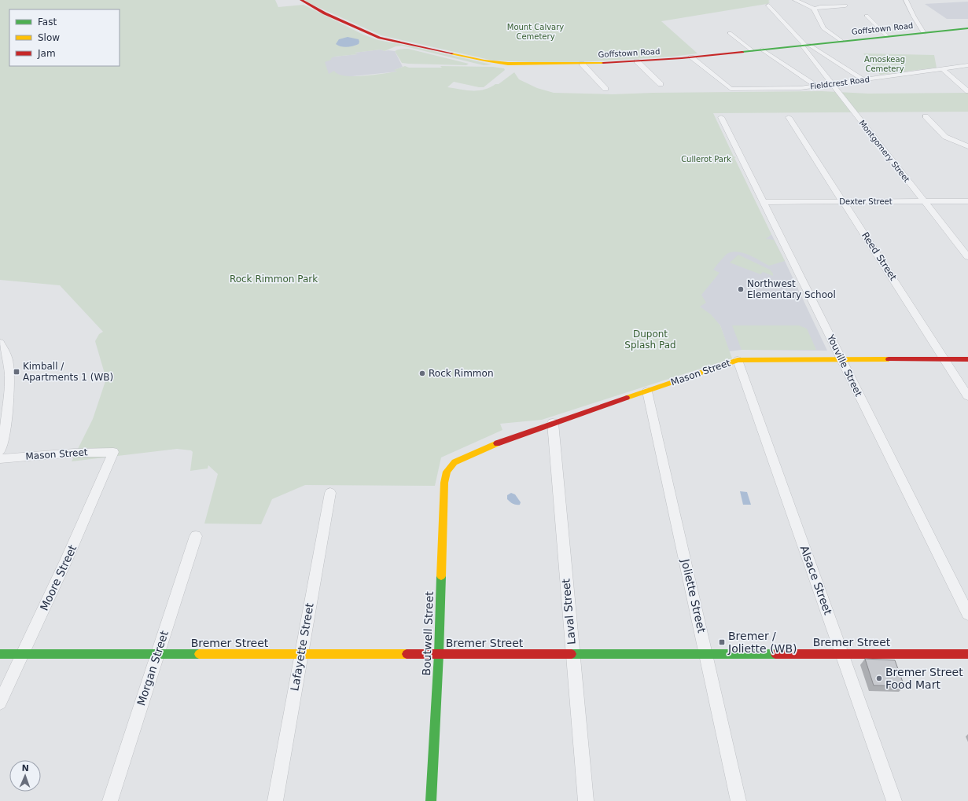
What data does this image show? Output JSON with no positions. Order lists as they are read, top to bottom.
{
  "streets": {
    "street": [
      "Goffstown Road",
      "Fieldcrest Road",
      "Montgomery Street",
      "Dexter Street",
      "Reed Street",
      "Youville Street",
      "Mason Street",
      "Moore Street",
      "Alsace Street",
      "Joliette Street",
      "Laval Street",
      "Boutwell Street",
      "Bremer Street",
      "Lafayette Street",
      "Morgan Street"
    ]
  },
  "crossings": [
    ["Goffstown Road", "Fieldcrest Road"],
    ["Goffstown Road", "Montgomery Street"],
    ["Fieldcrest Road", "Montgomery Street"],
    ["Montgomery Street", "Dexter Street"],
    ["Dexter Street", "Reed Street"],
    ["Dexter Street", "Youville Street"],
    ["Reed Street", "Mason Street"],
    ["Youville Street", "Mason Street"],
    ["Mason Street", "Moore Street"],
    ["Mason Street", "Alsace Street"],
    ["Mason Street", "Joliette Street"],
    ["Mason Street", "Laval Street"],
    ["Mason Street", "Boutwell Street"],
    ["Moore Street", "Bremer Street"],
    ["Alsace Street", "Bremer Street"],
    ["Joliette Street", "Bremer Street"],
    ["Laval Street", "Bremer Street"],
    ["Boutwell Street", "Bremer Street"],
    ["Bremer Street", "Lafayette Street"],
    ["Bremer Street", "Morgan Street"]
  ],
  "parks": [
    "Mount Calvary Cemetery",
    "Amoskeag Cemetery",
    "Cullerot Park",
    "Rock Rimmon Park",
    "Dupont Splash Pad"
  ],
  "places": {
    "other": ["Northwest Elementary School", "Rock Rimmon", "Bremer Street Food Mart"],
    "transit": ["Kimball / Apartments 1 (WB)", "Bremer / Joliette (WB)"]
  },
  "legend": ["Fast", "Slow", "Jam"],
  "north": "top"
}
